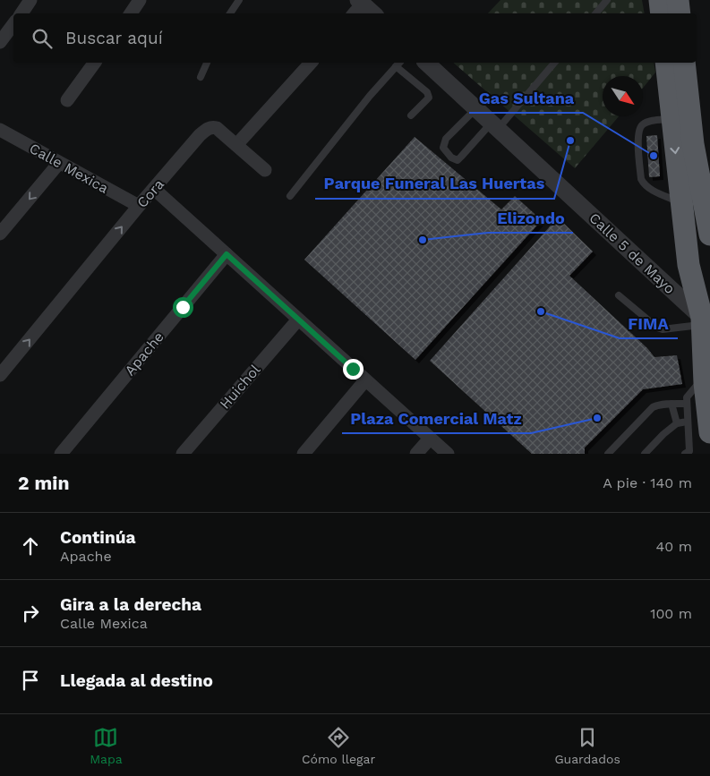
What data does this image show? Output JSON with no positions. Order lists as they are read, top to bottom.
{
  "streets": {
    "street": [
      "Calle Mexica",
      "Cora",
      "Calle 5 de Mayo",
      "Apache",
      "Huichol"
    ]
  },
  "crossings": [
    ["Calle Mexica", "Cora"]
  ],
  "places": [
    "Parque Funeral Las Huertas",
    "Gas Sultana",
    "Elizondo",
    "FIMA",
    "Plaza Comercial Matz"
  ],
  "north": "bottom right",
  "page": {
    "search": "Buscar aquí",
    "heading": ["2 min", "A pie · 140 m"],
    "list": [
      ["Continúa", "Apache", "40 m"],
      ["Gira a la derecha", "Calle Mexica", "100 m"],
      "Llegada al destino"
    ],
    "nav": ["Mapa", "Cómo llegar", "Guardados"]
  }
}
